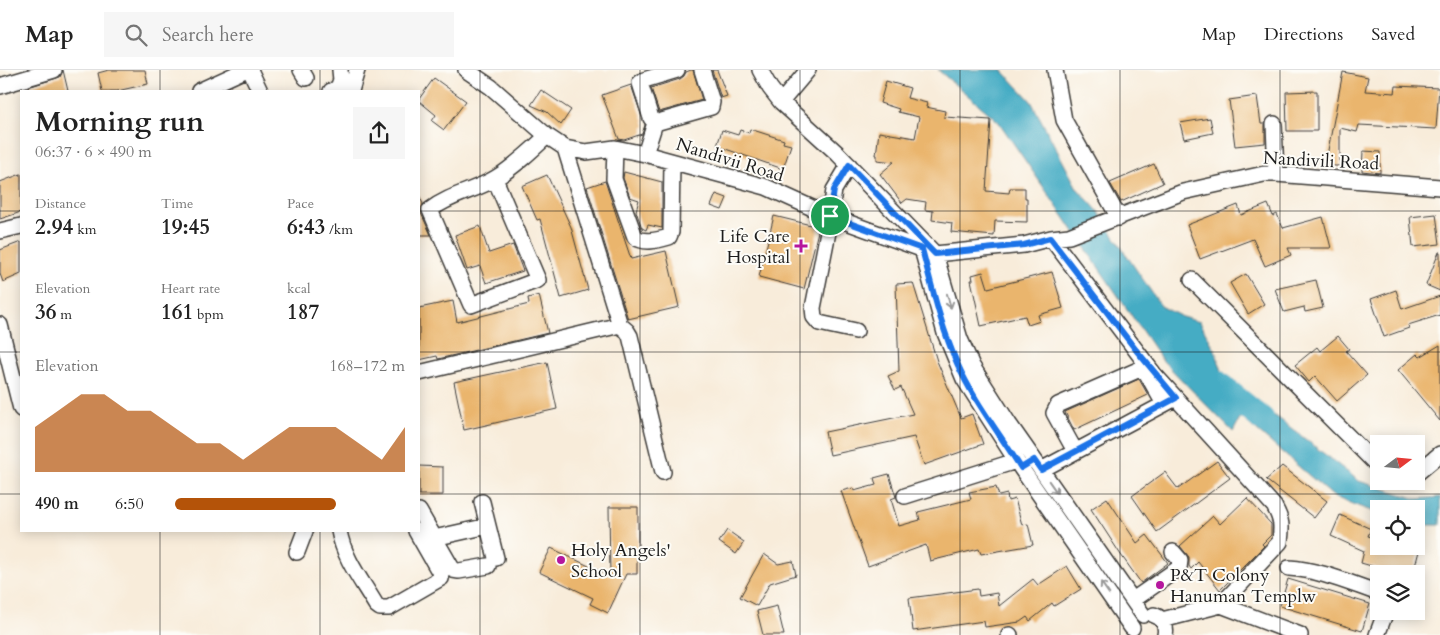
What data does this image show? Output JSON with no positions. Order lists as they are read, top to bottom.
{
  "streets": {
    "street": ["Nandivii Road", "Nandivili Road"]
  },
  "crossings": [
    ["Nandivii Road", "Nandivili Road"]
  ],
  "places": {
    "health": ["Life Care Hospital"],
    "other": ["Holy Angels' School", "P&T Colony Hanuman Templw"]
  },
  "north": "right",
  "page": {
    "header": "Map",
    "search": "Search here",
    "nav": ["Map", "Directions", "Saved"],
    "heading": ["Morning run", "06:37 · 6 × 490 m"],
    "stats": [
      ["Distance", "2.94 km"],
      ["Time", "19:45"],
      ["Pace", "6:43 /km"],
      ["Elevation", "36 m"],
      ["Heart rate", "161 bpm"],
      ["kcal", "187"]
    ],
    "chart": ["Elevation", "168–172 m"],
    "list": [
      {
        "name": "490 m",
        "note": "6:50"
      }
    ]
  }
}
